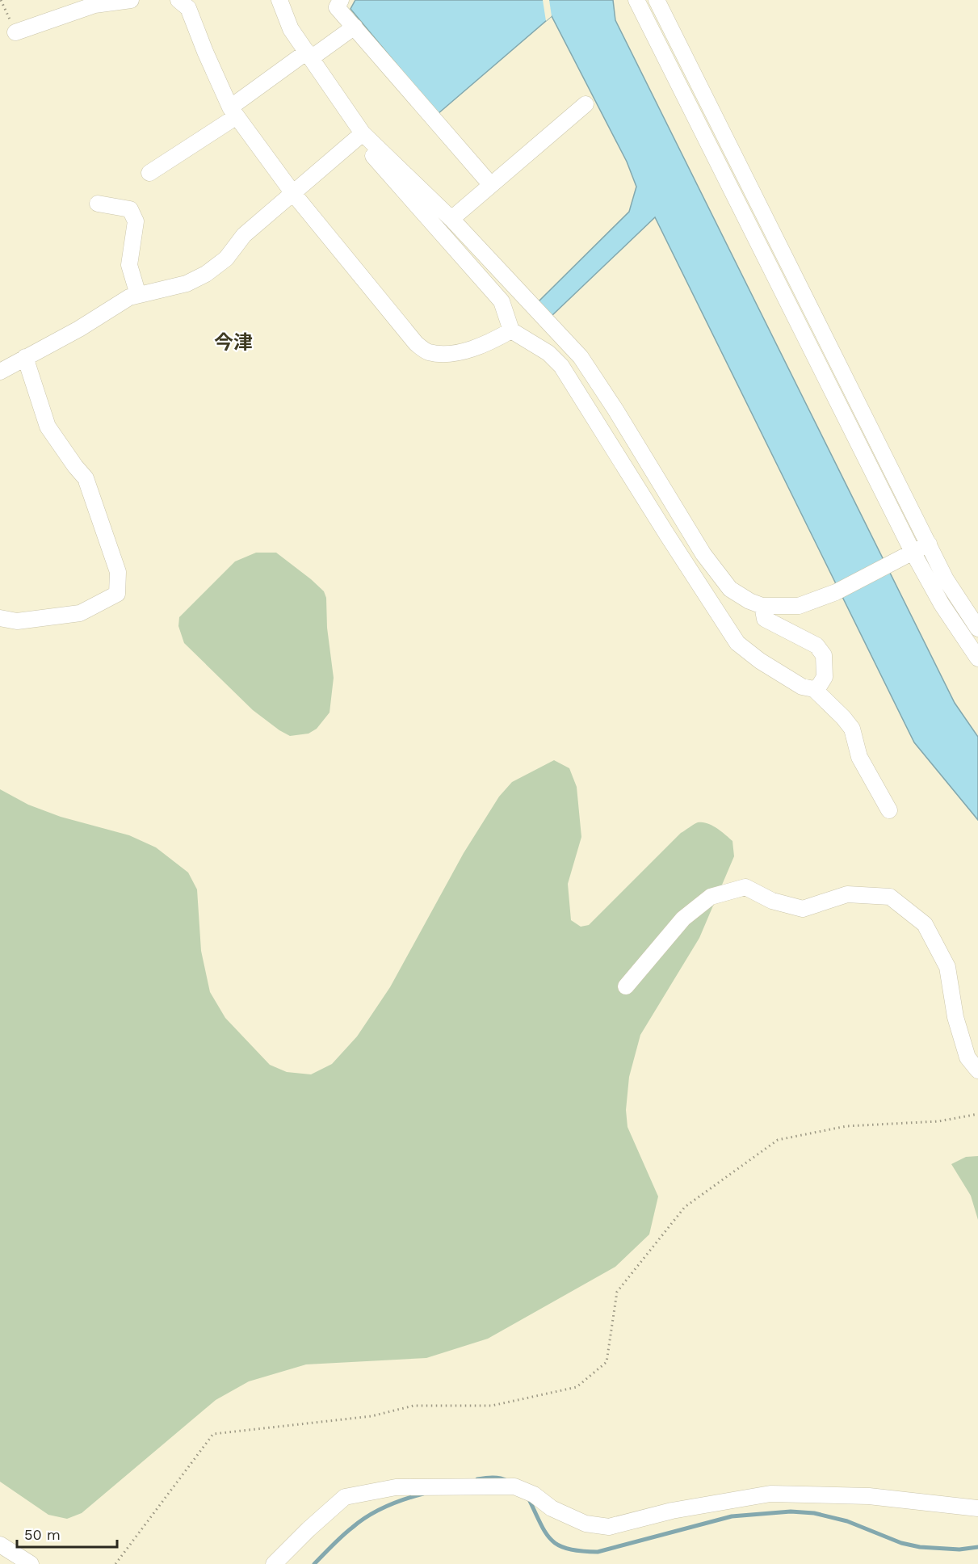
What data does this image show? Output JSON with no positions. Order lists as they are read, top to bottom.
{
  "districts": ["今津"],
  "scale_bar": "50 m"
}
